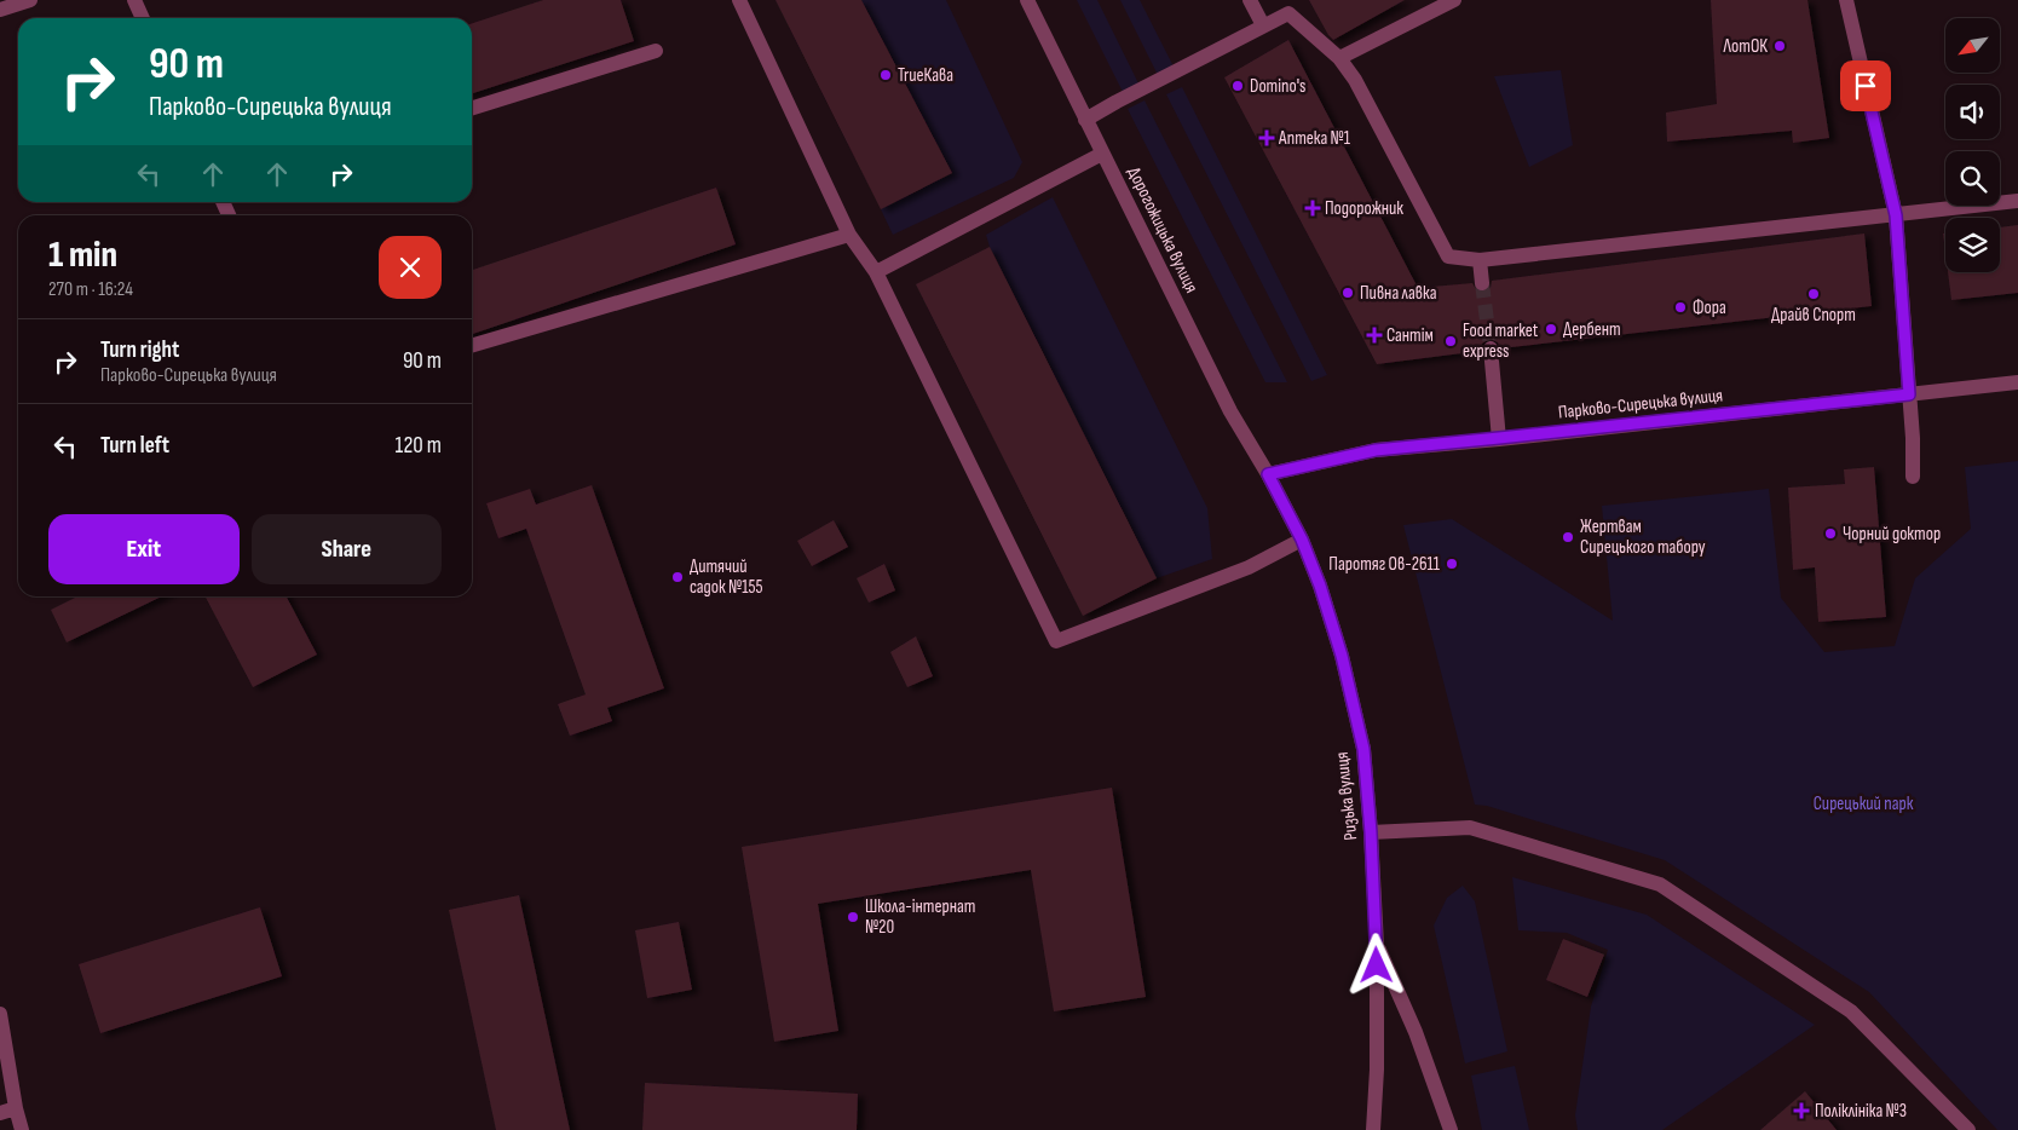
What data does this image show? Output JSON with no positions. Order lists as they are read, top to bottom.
{
  "streets": {
    "street": ["Дорогожицька вулиця", "Парково-Сирецька вулиця", "Ризька вулиця"]
  },
  "crossings": [
    ["Дорогожицька вулиця", "Парково-Сирецька вулиця"],
    ["Дорогожицька вулиця", "Ризька вулиця"],
    ["Парково-Сирецька вулиця", "Ризька вулиця"]
  ],
  "parks": ["Сирецький парк"],
  "places": {
    "other": [
      "ЛотОК",
      "TrueКава",
      "Domino's",
      "Пивна лавка",
      "Драйв Спорт",
      "Фора",
      "Дербент",
      "Food market express",
      "Чорний доктор",
      "Жертвам Сирецького табору",
      "Паротяг Ов-2611",
      "Дитячий садок №155",
      "Школа-інтернат №20"
    ],
    "health": [
      "Аптека №1",
      "Подорожник",
      "Сантім",
      "Поліклініка №3"
    ]
  },
  "north": "bottom left",
  "page": {
    "turn": ["90 m", "Парково-Сирецька вулиця"],
    "heading": ["1 min", "270 m · 16:24"],
    "list": [
      {
        "name": "Turn right",
        "note": "Парково-Сирецька вулиця",
        "value": "90 m"
      },
      {
        "name": "Turn left",
        "value": "120 m"
      }
    ],
    "buttons": ["Exit", "Share"]
  }
}
